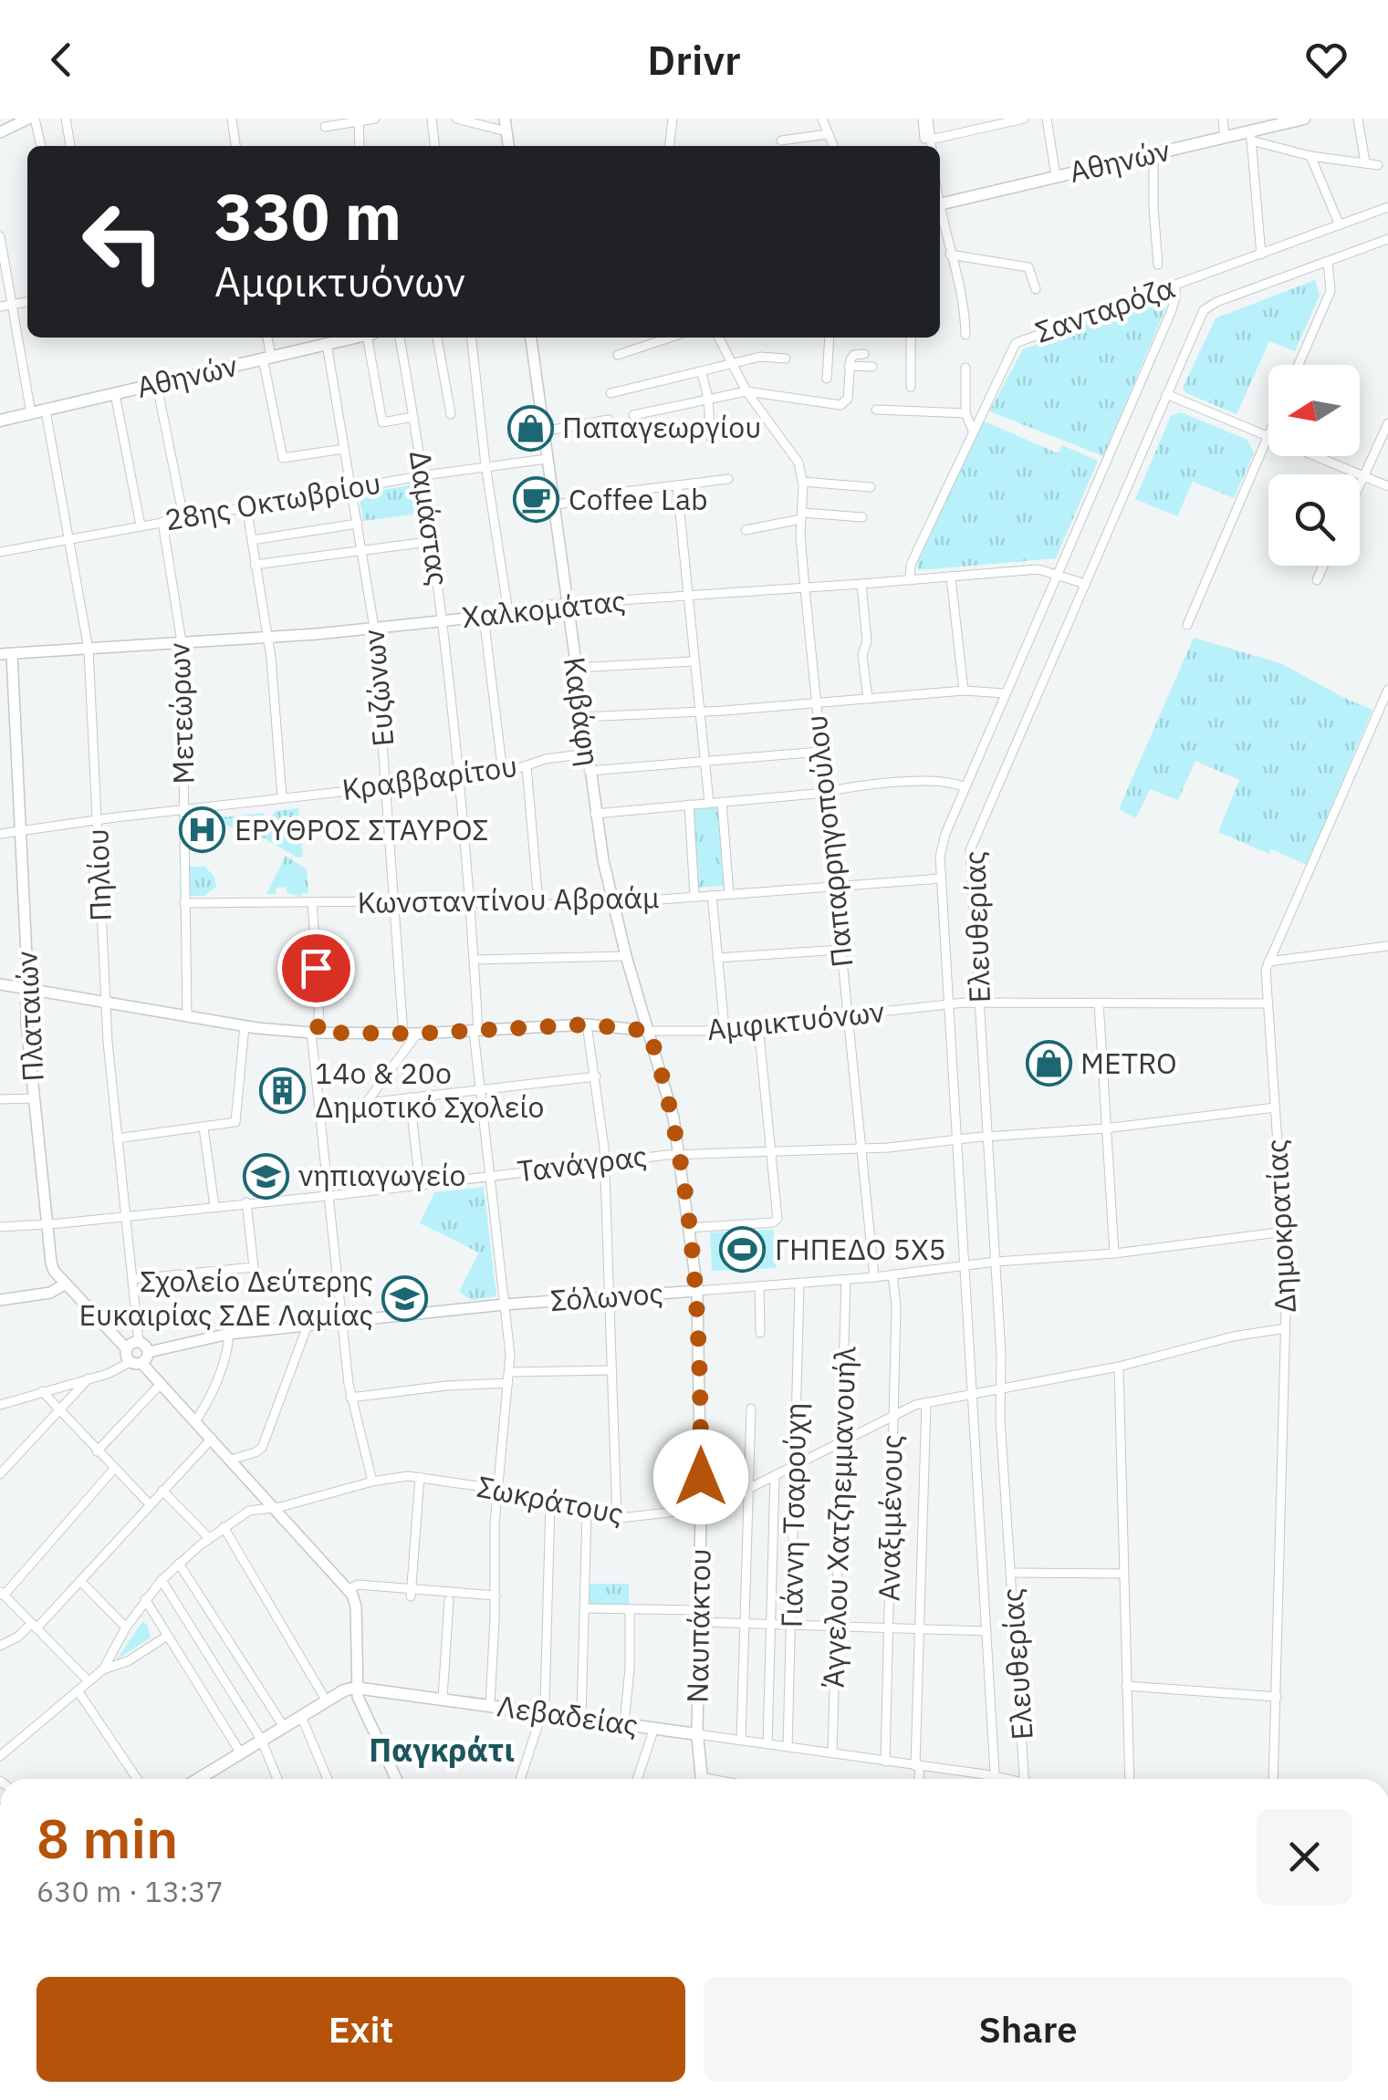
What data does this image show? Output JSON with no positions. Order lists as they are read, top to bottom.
{
  "streets": {
    "main road": ["Αθηνών", "Ναυπάκτου", "Λεβαδείας"],
    "street": [
      "Σανταρόζα",
      "28ης Οκτωβρίου",
      "Δαμάστας",
      "Χαλκομάτας",
      "Ευζώνων",
      "Καβάφη",
      "Μετεώρων",
      "Κραββαρίτου",
      "Παπαρρηγοπούλου",
      "Πηλίου",
      "Κωνσταντίνου Αβραάμ",
      "Ελευθερίας",
      "Πλαταιών",
      "Αμφικτυόνων",
      "Τανάγρας",
      "Δημοκρατίας",
      "Σόλωνος",
      "Σωκράτους",
      "Γιάννη Τσαρούχη",
      "Άγγελου Χατζηεμμανουήλ",
      "Αναξιμένους"
    ]
  },
  "crossings": [
    ["Αθηνών", "Ευζώνων"],
    ["Αθηνών", "Πηλίου"],
    ["Σανταρόζα", "Χαλκομάτας"],
    ["Σανταρόζα", "Ελευθερίας"],
    ["28ης Οκτωβρίου", "Δαμάστας"],
    ["28ης Οκτωβρίου", "Ευζώνων"],
    ["28ης Οκτωβρίου", "Καβάφη"],
    ["28ης Οκτωβρίου", "Μετεώρων"],
    ["28ης Οκτωβρίου", "Πηλίου"],
    ["Δαμάστας", "Χαλκομάτας"],
    ["Δαμάστας", "Κραββαρίτου"],
    ["Δαμάστας", "Κωνσταντίνου Αβραάμ"],
    ["Δαμάστας", "Αμφικτυόνων"],
    ["Δαμάστας", "Τανάγρας"],
    ["Δαμάστας", "Σόλωνος"],
    ["Δαμάστας", "Σωκράτους"],
    ["Δαμάστας", "Λεβαδείας"],
    ["Χαλκομάτας", "Ευζώνων"],
    ["Χαλκομάτας", "Καβάφη"],
    ["Χαλκομάτας", "Μετεώρων"],
    ["Χαλκομάτας", "Παπαρρηγοπούλου"],
    ["Χαλκομάτας", "Πηλίου"],
    ["Χαλκομάτας", "Ελευθερίας"],
    ["Χαλκομάτας", "Πλαταιών"],
    ["Ευζώνων", "Κραββαρίτου"],
    ["Ευζώνων", "Κωνσταντίνου Αβραάμ"],
    ["Ευζώνων", "Αμφικτυόνων"],
    ["Καβάφη", "Κραββαρίτου"],
    ["Καβάφη", "Κωνσταντίνου Αβραάμ"],
    ["Καβάφη", "Αμφικτυόνων"],
    ["Καβάφη", "Ναυπάκτου"],
    ["Μετεώρων", "Κραββαρίτου"],
    ["Μετεώρων", "Κωνσταντίνου Αβραάμ"],
    ["Μετεώρων", "Αμφικτυόνων"],
    ["Κραββαρίτου", "Πηλίου"],
    ["Κραββαρίτου", "Πλαταιών"],
    ["Παπαρρηγοπούλου", "Κωνσταντίνου Αβραάμ"],
    ["Παπαρρηγοπούλου", "Αμφικτυόνων"],
    ["Παπαρρηγοπούλου", "Τανάγρας"],
    ["Παπαρρηγοπούλου", "Σόλωνος"],
    ["Πηλίου", "Πλαταιών"],
    ["Πηλίου", "Αμφικτυόνων"],
    ["Πηλίου", "Τανάγρας"],
    ["Πηλίου", "Σόλωνος"],
    ["Κωνσταντίνου Αβραάμ", "Ελευθερίας"],
    ["Ελευθερίας", "Αμφικτυόνων"],
    ["Ελευθερίας", "Τανάγρας"],
    ["Ελευθερίας", "Σόλωνος"],
    ["Ελευθερίας", "Σωκράτους"],
    ["Ελευθερίας", "Λεβαδείας"],
    ["Πλαταιών", "Αμφικτυόνων"],
    ["Πλαταιών", "Τανάγρας"],
    ["Πλαταιών", "Σόλωνος"],
    ["Αμφικτυόνων", "Δημοκρατίας"],
    ["Αμφικτυόνων", "Ναυπάκτου"],
    ["Τανάγρας", "Δημοκρατίας"],
    ["Τανάγρας", "Ναυπάκτου"],
    ["Δημοκρατίας", "Σόλωνος"],
    ["Δημοκρατίας", "Σωκράτους"],
    ["Σόλωνος", "Γιάννη Τσαρούχη"],
    ["Σόλωνος", "Άγγελου Χατζηεμμανουήλ"],
    ["Σόλωνος", "Αναξιμένους"],
    ["Σόλωνος", "Ναυπάκτου"],
    ["Σωκράτους", "Γιάννη Τσαρούχη"],
    ["Σωκράτους", "Άγγελου Χατζηεμμανουήλ"],
    ["Σωκράτους", "Αναξιμένους"],
    ["Σωκράτους", "Ναυπάκτου"],
    ["Γιάννη Τσαρούχη", "Λεβαδείας"],
    ["Άγγελου Χατζηεμμανουήλ", "Λεβαδείας"],
    ["Αναξιμένους", "Λεβαδείας"],
    ["Ναυπάκτου", "Λεβαδείας"]
  ],
  "districts": ["Παγκράτι"],
  "places": {
    "shop": ["Παπαγεωργίου", "METRO"],
    "cafe": ["Coffee Lab"],
    "hospital": ["ΕΡΥΘΡΟΣ ΣΤΑΥΡΟΣ"],
    "building": ["14ο & 20ο Δημοτικό Σχολείο"],
    "school or university": ["νηπιαγωγείο", "Σχολείο Δεύτερης Ευκαιρίας ΣΔΕ Λαμίας"],
    "sports": ["ΓΗΠΕΔΟ 5X5"]
  },
  "north": "left",
  "page": {
    "header": "Drivr",
    "turn": ["330 m", "Αμφικτυόνων"],
    "heading": ["8 min", "630 m · 13:37"],
    "buttons": ["Exit", "Share"]
  }
}
